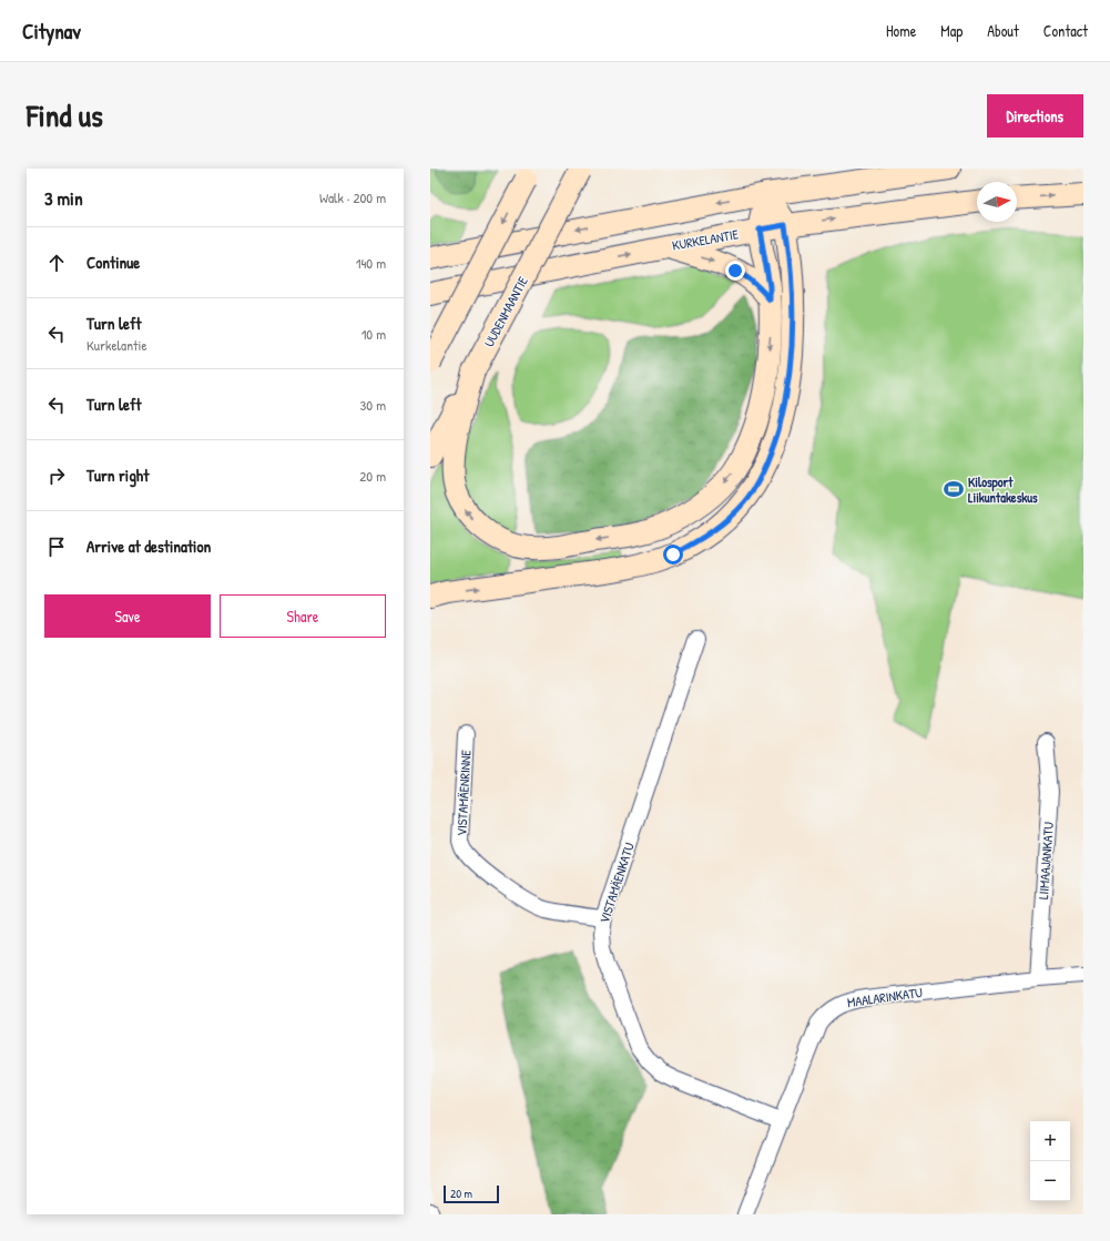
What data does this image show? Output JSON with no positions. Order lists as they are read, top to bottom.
{
  "streets": {
    "main road": ["KURKELANTIE", "UUDENMAANTIE"],
    "street": [
      "VISTAMÄENRINNE",
      "LIIMAAJANKATU",
      "VISTAMÄENKATU",
      "MAALARINKATU"
    ]
  },
  "crossings": [
    ["VISTAMÄENRINNE", "VISTAMÄENKATU"],
    ["LIIMAAJANKATU", "MAALARINKATU"],
    ["VISTAMÄENKATU", "MAALARINKATU"]
  ],
  "places": {
    "sports": ["Kilosport Liikuntakeskus"]
  },
  "scale_bar": "20 m",
  "north": "right",
  "page": {
    "header": "Citynav",
    "nav": [
      "Home",
      "Map",
      "About",
      "Contact"
    ],
    "title": "Find us",
    "buttons": [
      "Directions",
      ["Save", "Share"]
    ],
    "heading": ["3 min", "Walk · 200 m"],
    "list": [
      ["Continue", "140 m"],
      ["Turn left", "Kurkelantie", "10 m"],
      ["Turn left", "30 m"],
      ["Turn right", "20 m"],
      "Arrive at destination"
    ],
    "map_buttons": ["+", "−"],
    "scale": "20 m"
  }
}
